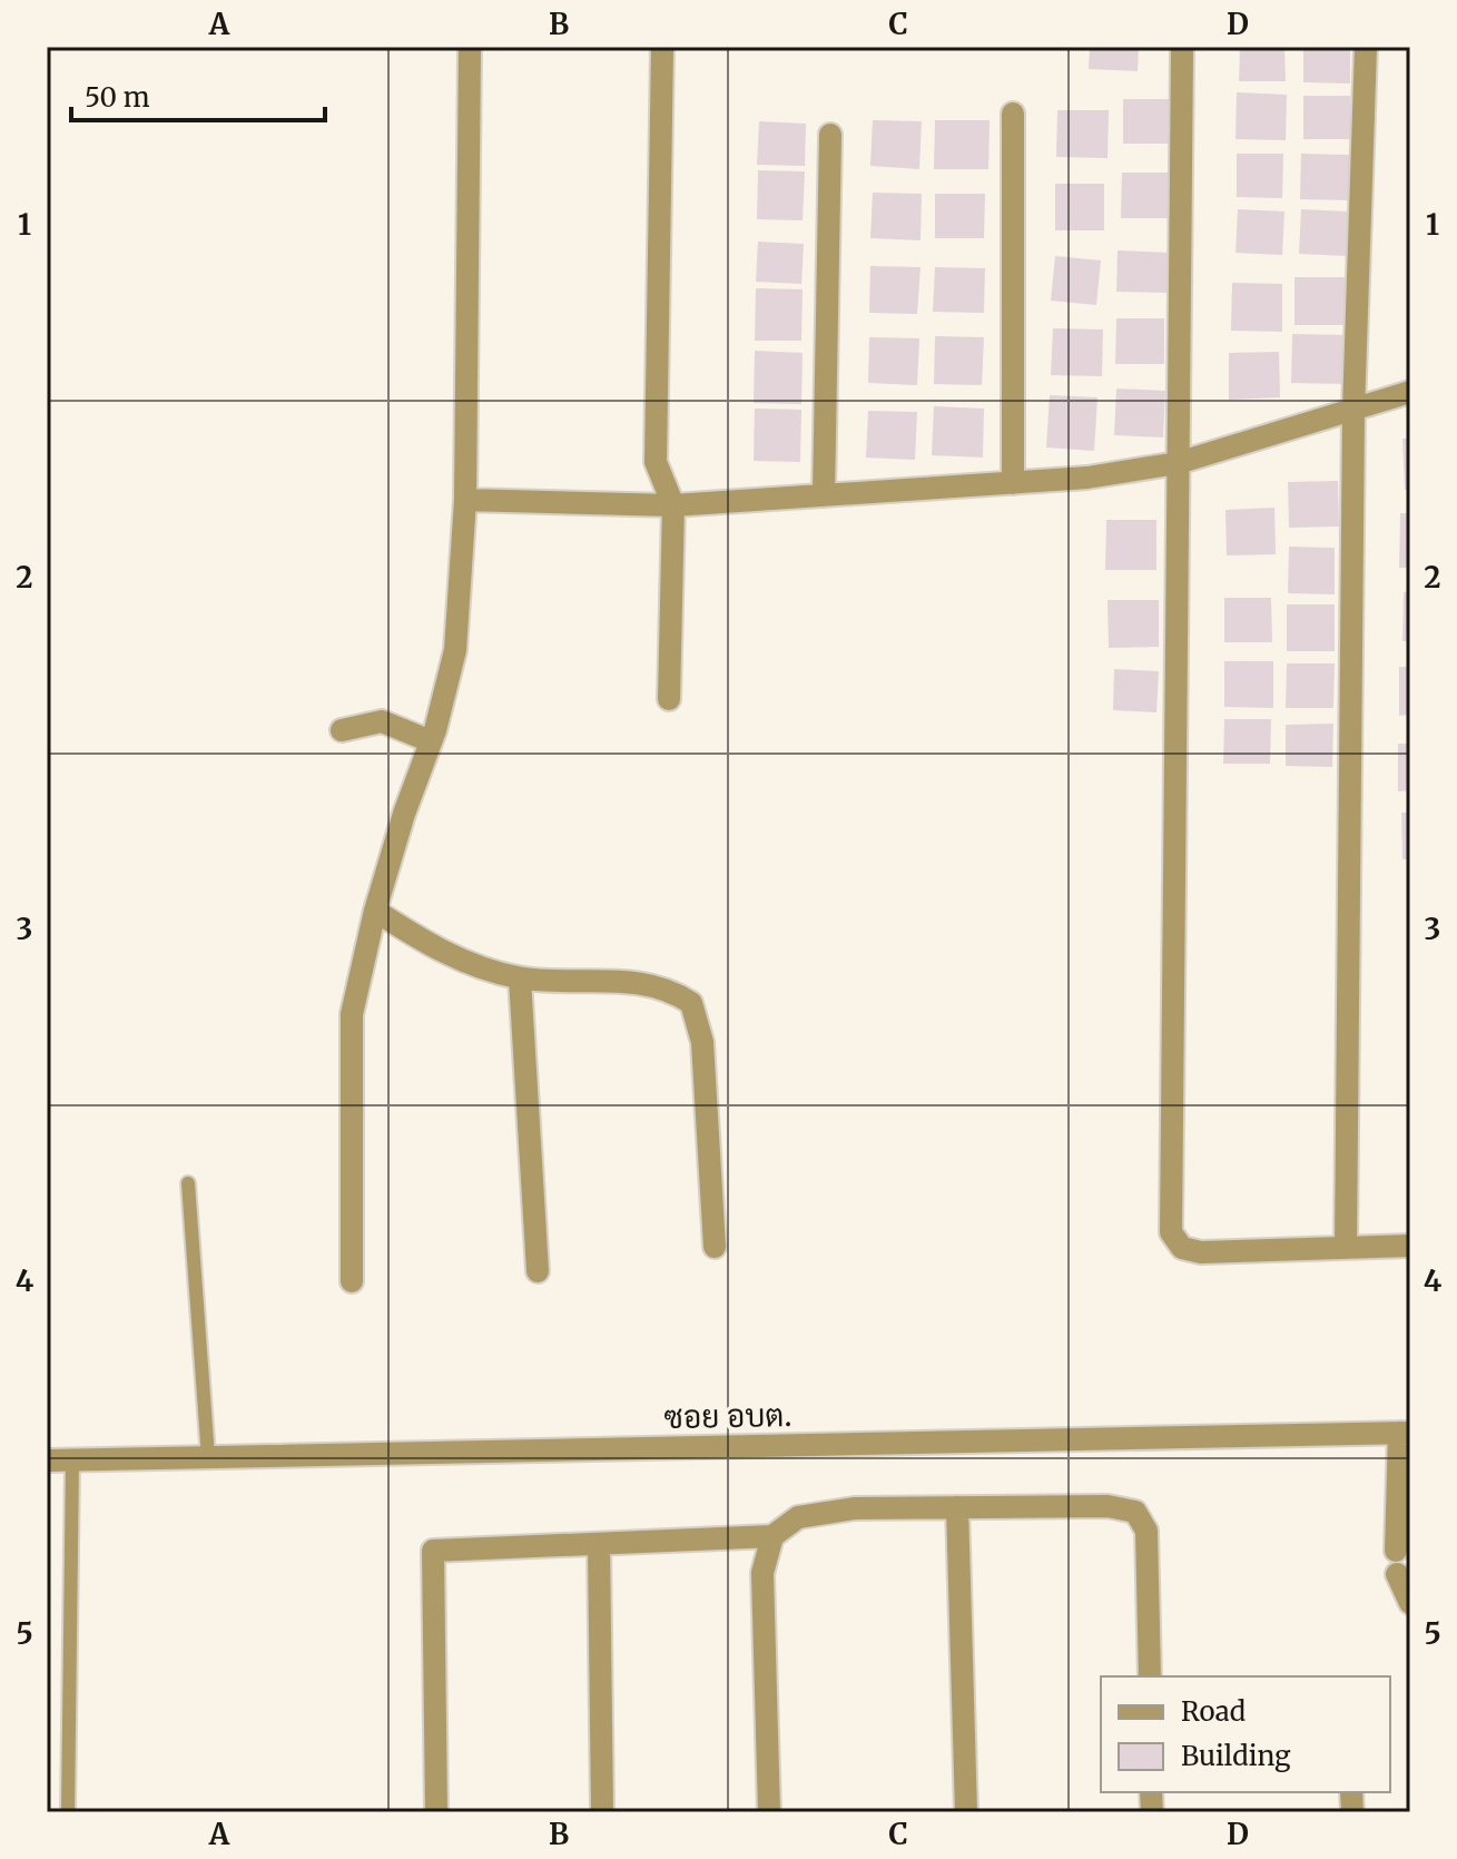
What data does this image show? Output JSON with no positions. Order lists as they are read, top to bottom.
{
  "streets": {
    "street": ["ซอย อบต."]
  },
  "legend": ["Road", "Building"],
  "scale_bar": "50 m",
  "grid": {
    "columns": [
      "A",
      "B",
      "C",
      "D"
    ],
    "rows": [
      "1",
      "2",
      "3",
      "4",
      "5"
    ]
  }
}
